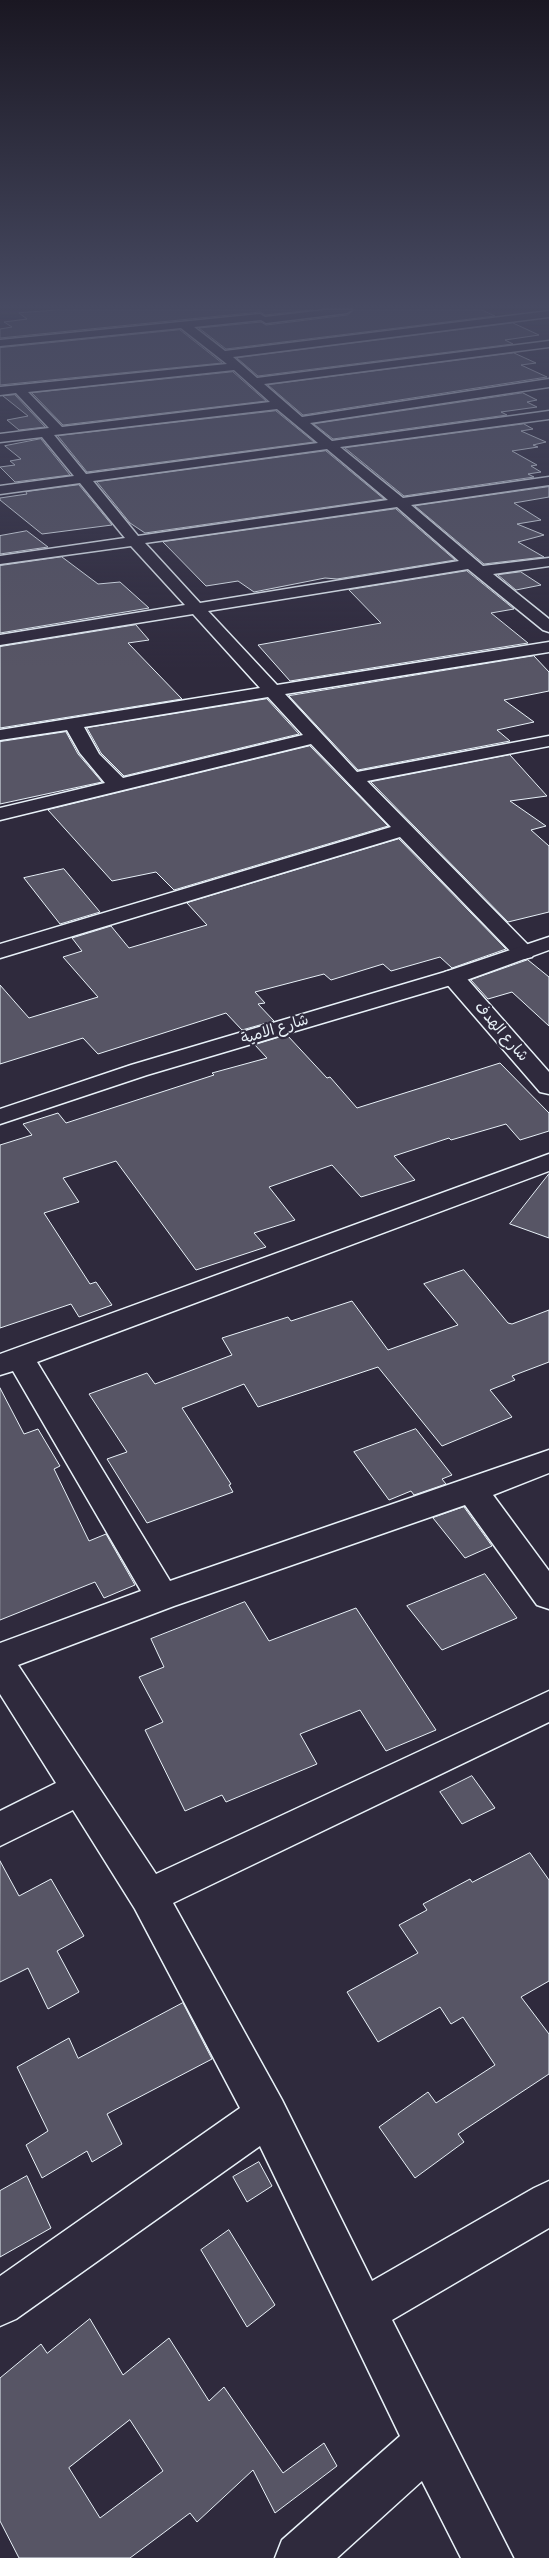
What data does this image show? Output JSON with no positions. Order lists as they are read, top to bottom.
{
  "streets": {
    "street": ["شارع الامية", "شارع الهدف"]
  },
  "crossings": [
    ["شارع الامية", "شارع الهدف"]
  ]
}
